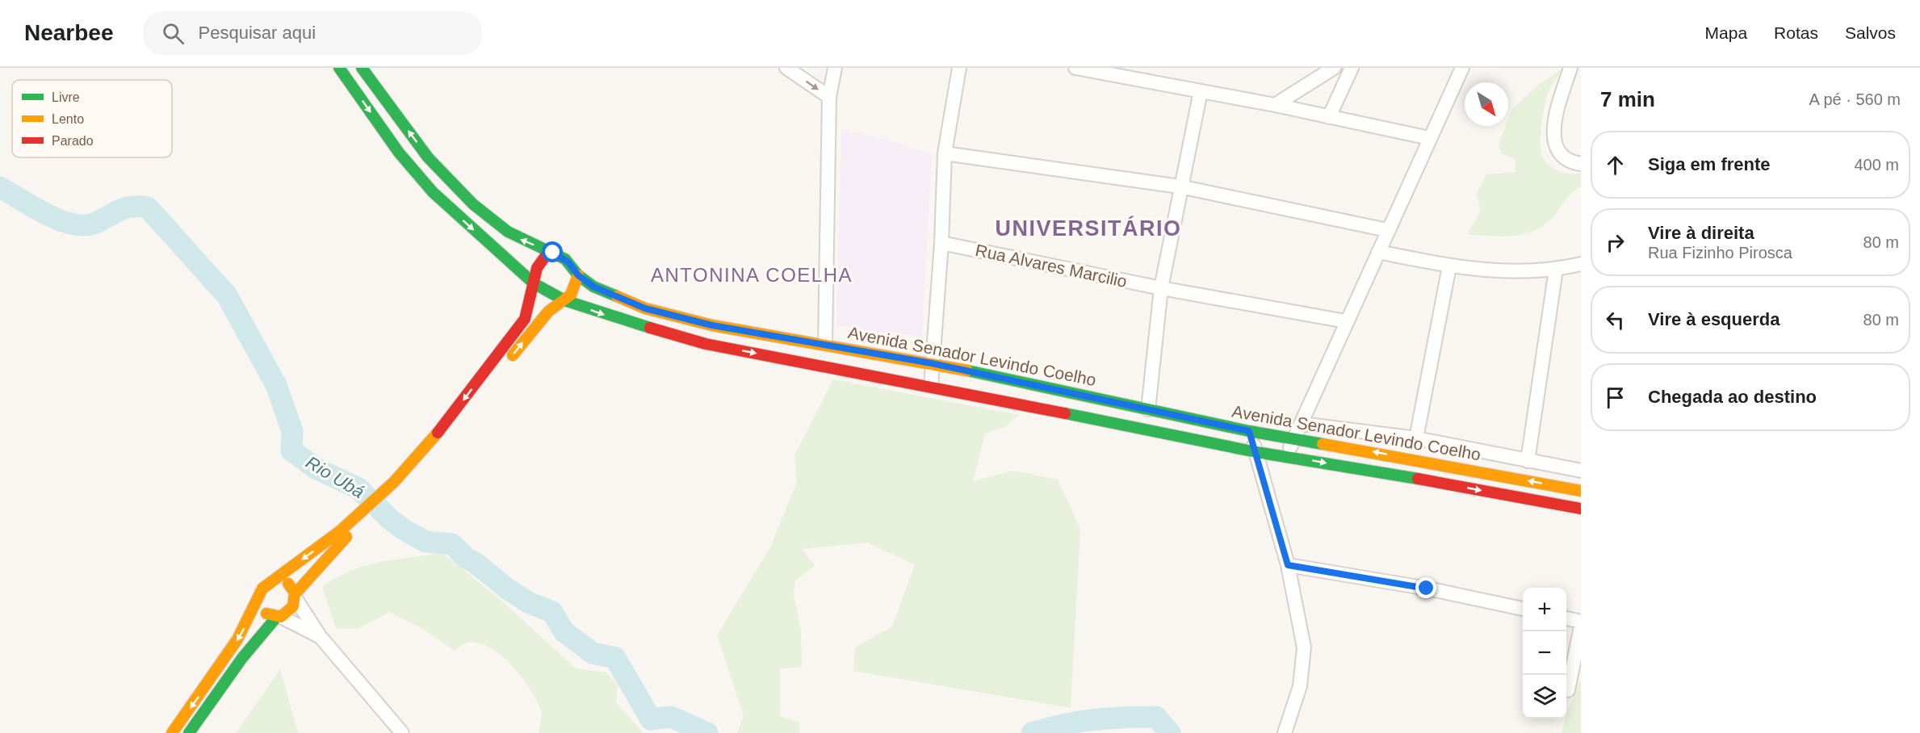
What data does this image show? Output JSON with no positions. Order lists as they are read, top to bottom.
{
  "streets": {
    "street": ["Rua Alvares Marcilio", "Avenida Senador Levindo Coelho"]
  },
  "districts": ["UNIVERSITÁRIO", "ANTONINA COELHA"],
  "water": ["Rio Ubá"],
  "legend": ["Livre", "Lento", "Parado"],
  "north": "bottom right",
  "page": {
    "header": "Nearbee",
    "search": "Pesquisar aqui",
    "nav": ["Mapa", "Rotas", "Salvos"],
    "heading": ["7 min", "A pé · 560 m"],
    "list": [
      ["Siga em frente", "400 m"],
      ["Vire à direita", "Rua Fizinho Pirosca", "80 m"],
      ["Vire à esquerda", "80 m"],
      "Chegada ao destino"
    ],
    "map_buttons": ["+", "−"]
  }
}
